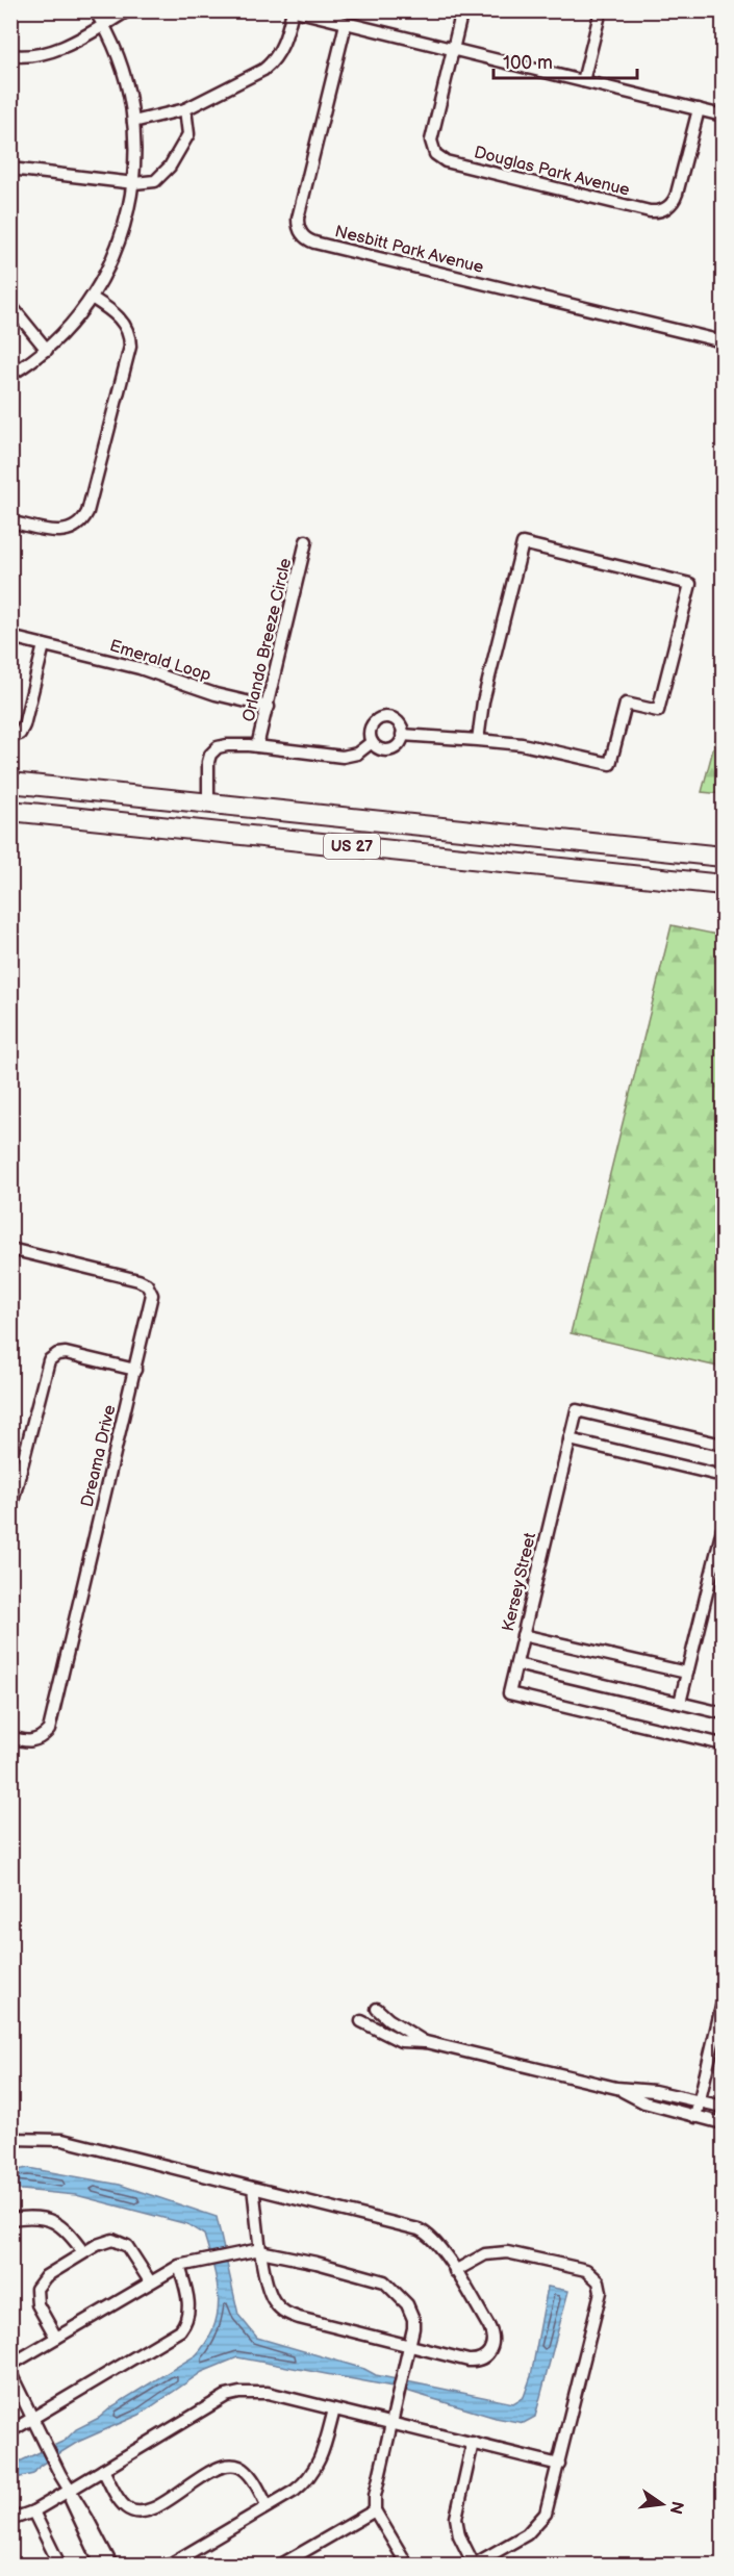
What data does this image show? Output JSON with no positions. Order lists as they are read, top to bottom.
{
  "streets": {
    "highway": ["US 27"],
    "street": [
      "Douglas Park Avenue",
      "Nesbitt Park Avenue",
      "Orlando Breeze Circle",
      "Emerald Loop",
      "Dreama Drive",
      "Kersey Street"
    ]
  },
  "crossings": [
    ["Orlando Breeze Circle", "Emerald Loop"]
  ],
  "scale_bar": "100 m",
  "north": "right"
}
